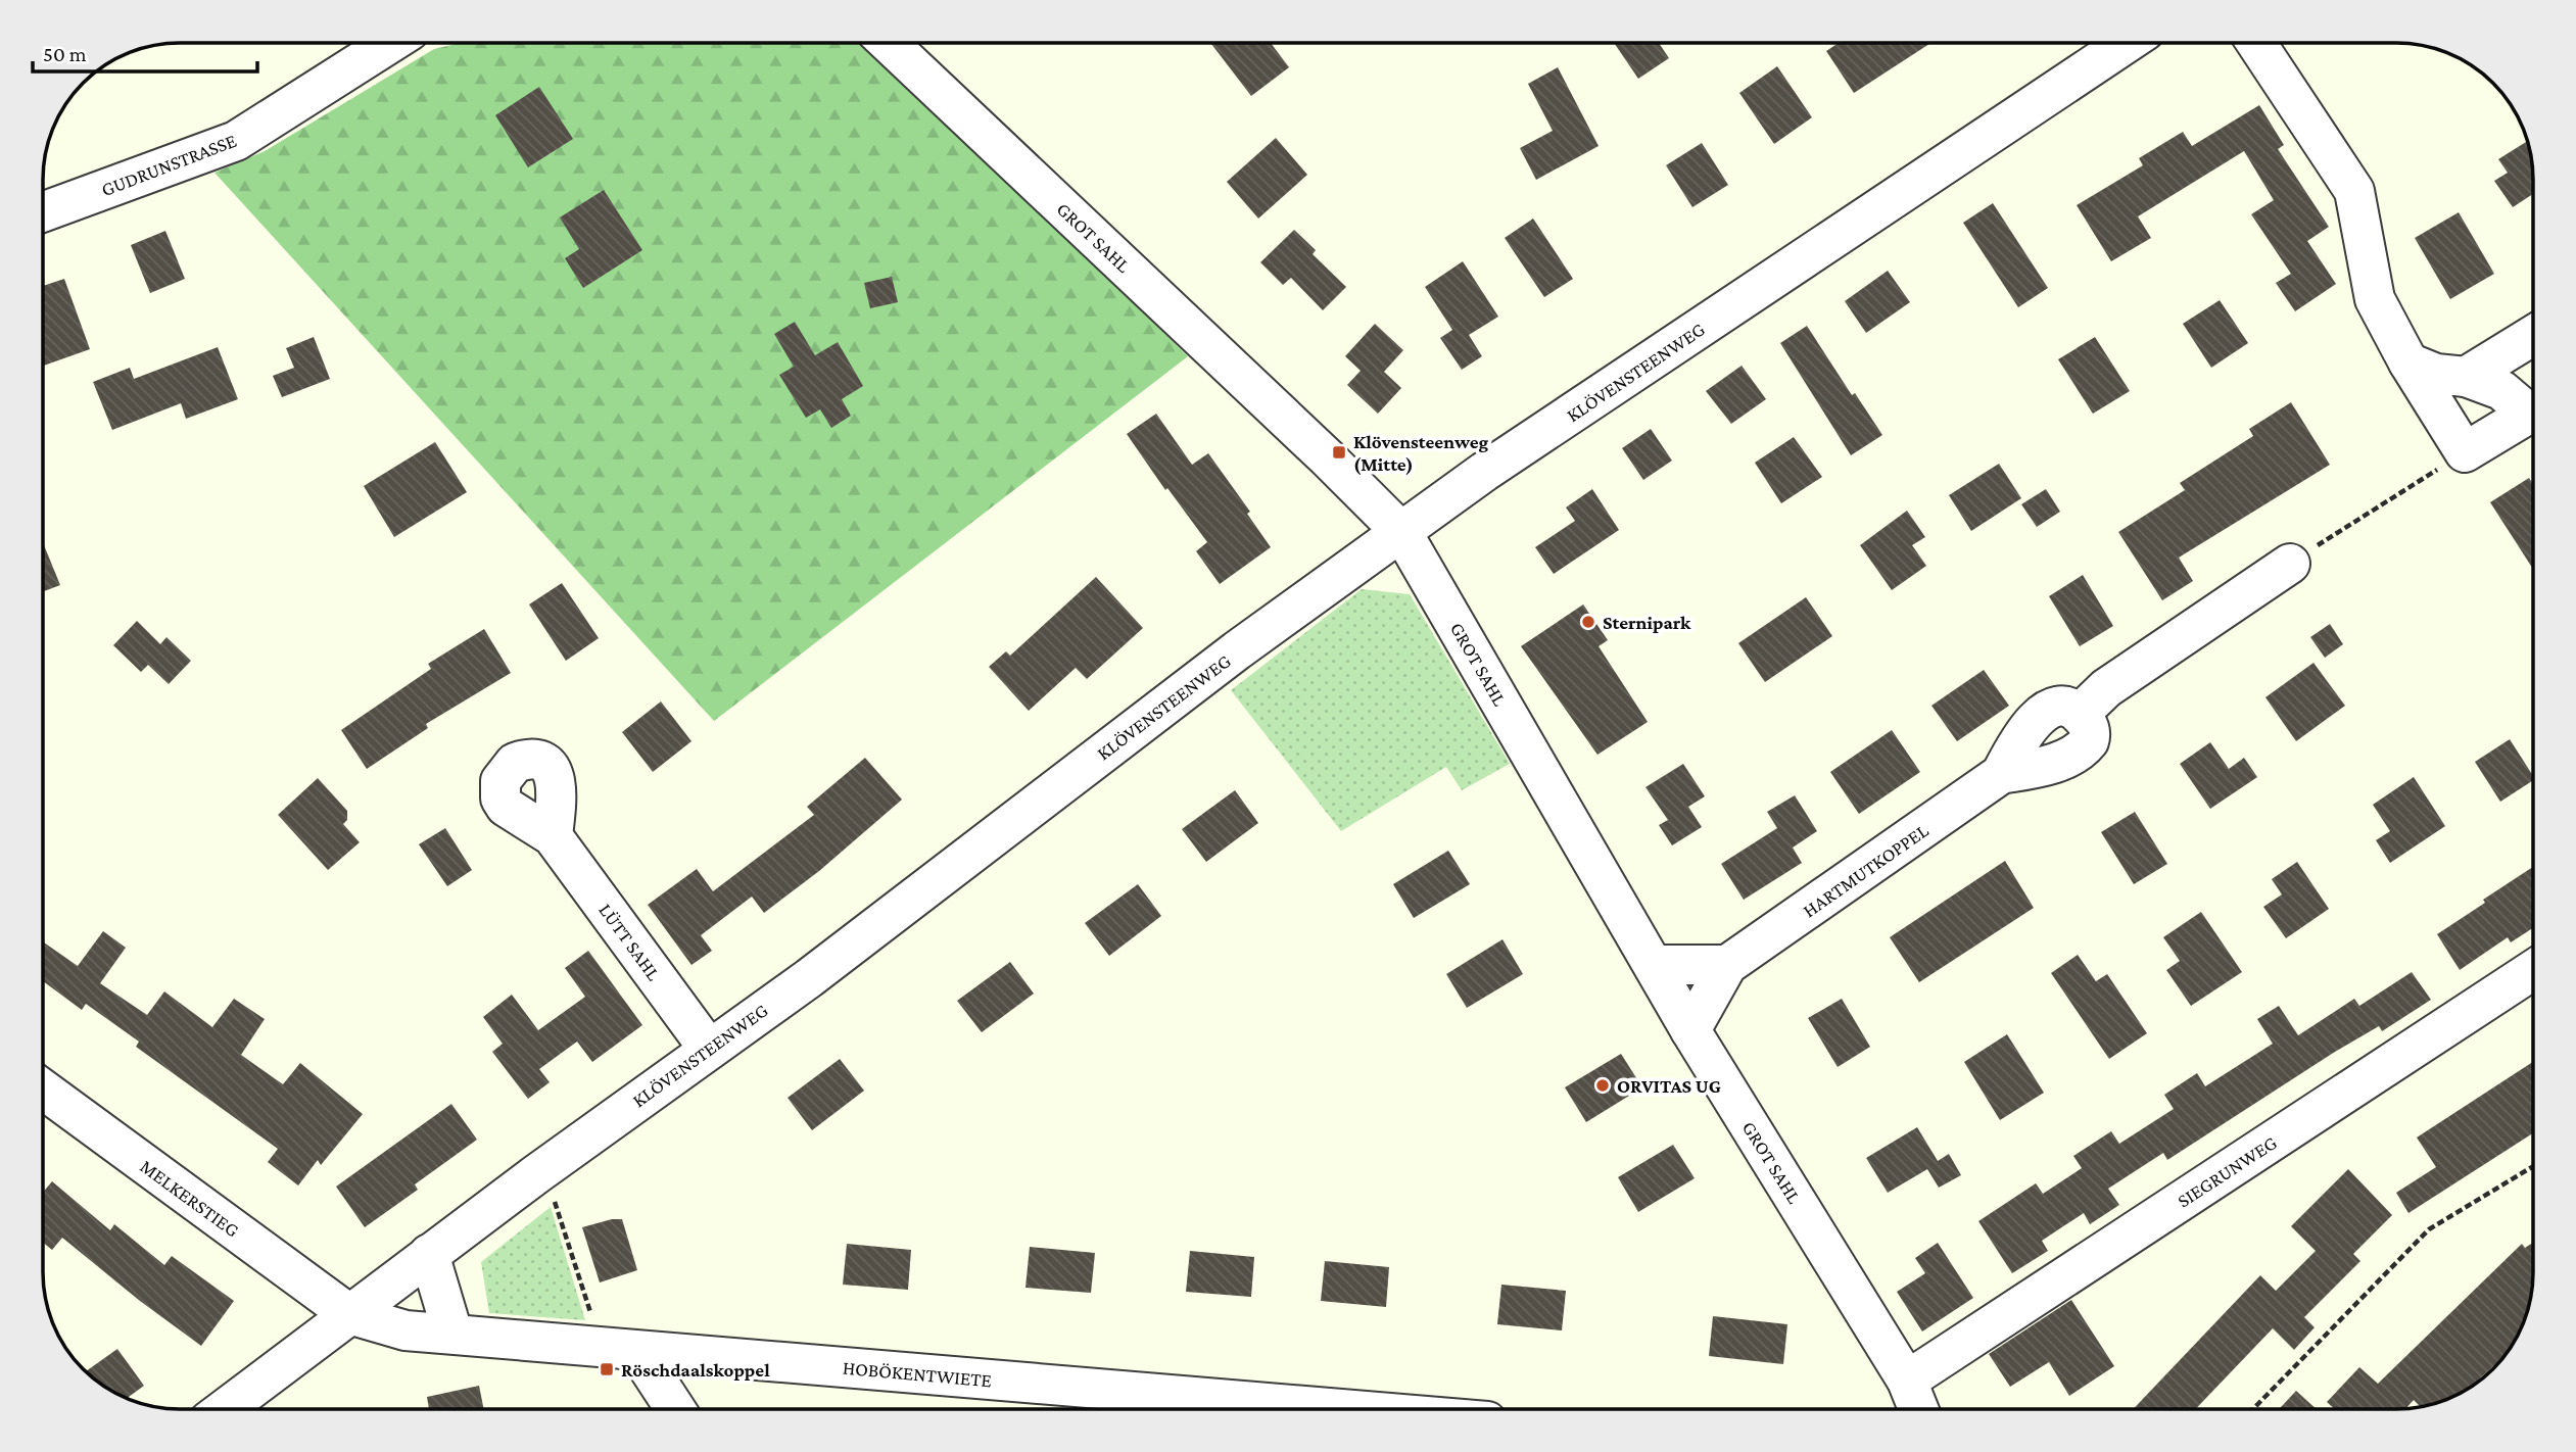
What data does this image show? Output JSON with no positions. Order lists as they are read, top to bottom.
{
  "streets": {
    "street": [
      "GUDRUNSTRASSE",
      "GROT SAHL",
      "KLÖVENSTEENWEG",
      "HARTMUTKOPPEL",
      "LÜTT SAHL",
      "SIEGRUNWEG",
      "MELKERSTIEG",
      "HOBÖKENTWIETE"
    ]
  },
  "crossings": [
    ["GROT SAHL", "KLÖVENSTEENWEG"],
    ["GROT SAHL", "HARTMUTKOPPEL"],
    ["GROT SAHL", "SIEGRUNWEG"],
    ["KLÖVENSTEENWEG", "LÜTT SAHL"],
    ["KLÖVENSTEENWEG", "MELKERSTIEG"],
    ["KLÖVENSTEENWEG", "HOBÖKENTWIETE"],
    ["MELKERSTIEG", "HOBÖKENTWIETE"]
  ],
  "places": {
    "transit": ["Klövensteenweg (Mitte)", "Röschdaalskoppel"],
    "other": ["Sternipark", "ORVITAS UG"]
  },
  "scale_bar": "50 m"
}
